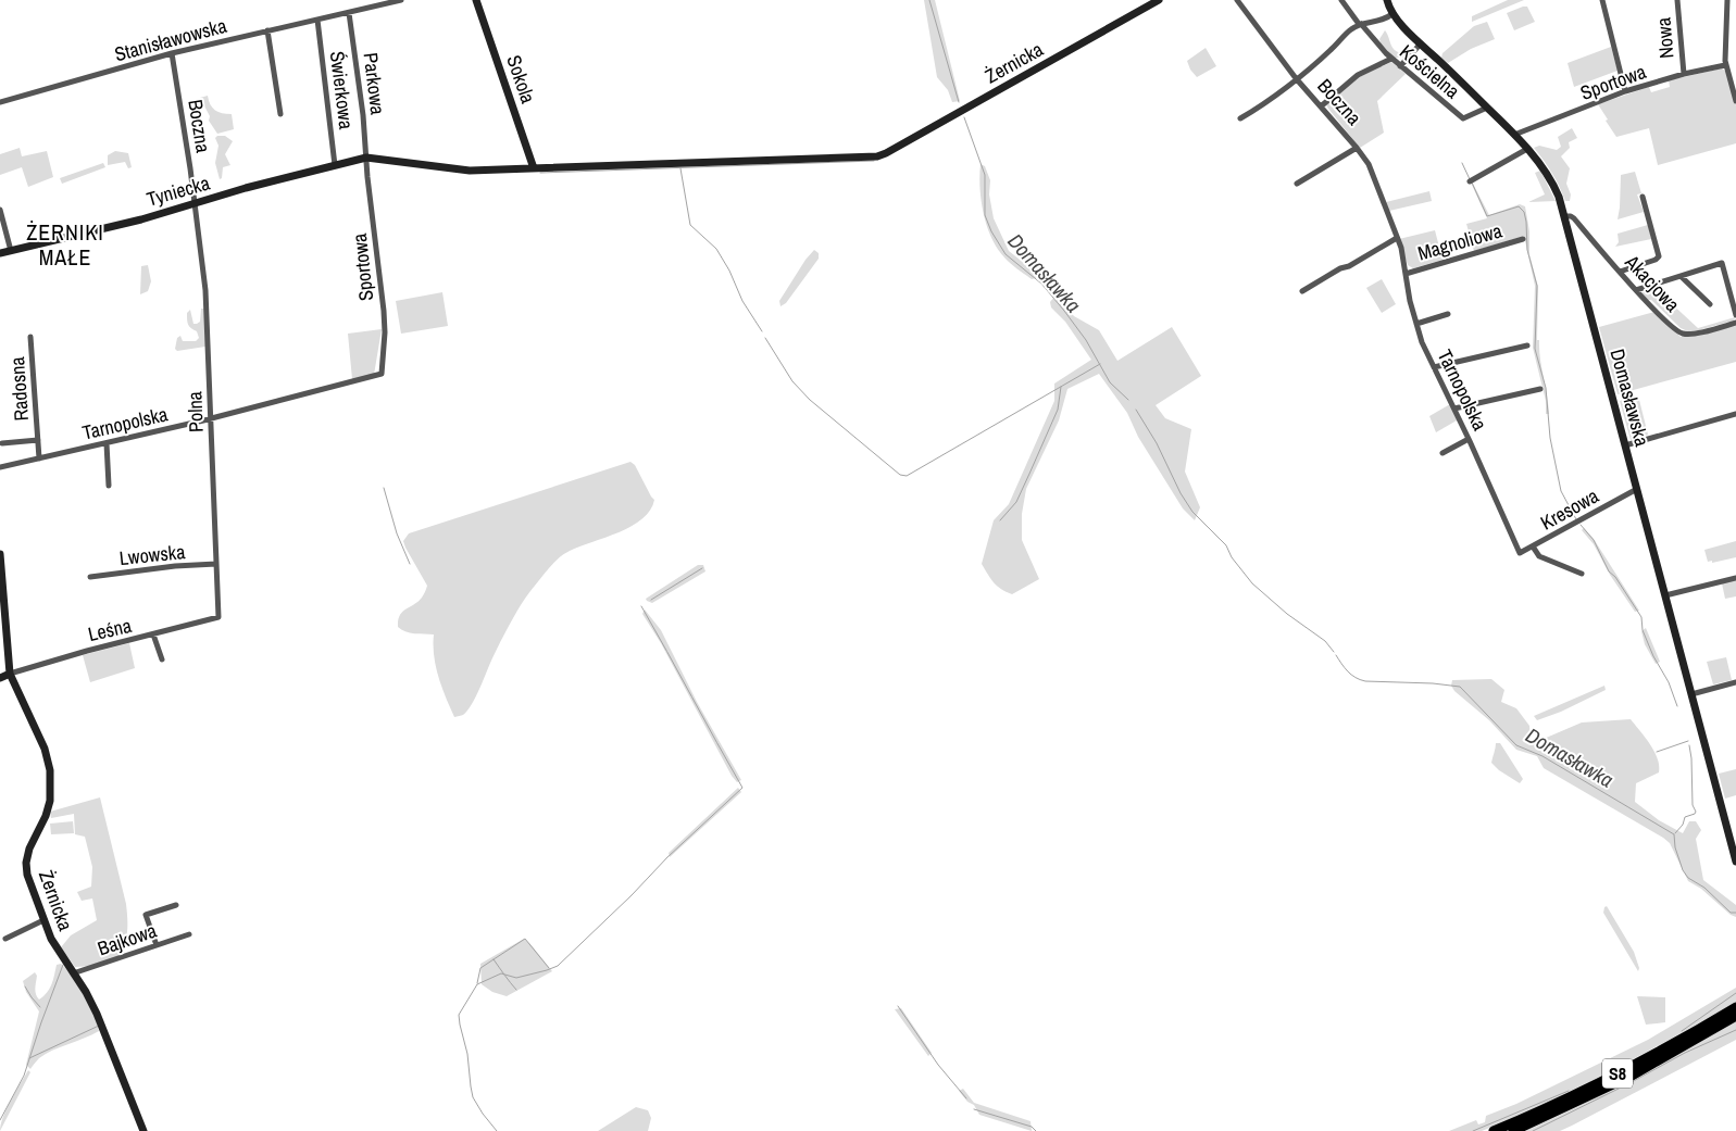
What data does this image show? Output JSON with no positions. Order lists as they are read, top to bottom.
{
  "streets": {
    "highway": ["S8"],
    "street": [
      "Nowa",
      "Stanisławowska",
      "Żernicka",
      "Kościelna",
      "Sokola",
      "Sportowa",
      "Parkowa",
      "Świerkowa",
      "Boczna",
      "Tyniecka",
      "Magnoliowa",
      "Akacjowa",
      "Radosna",
      "Tarnopolska",
      "Domasławska",
      "Polna",
      "Kresowa",
      "Lwowska",
      "Leśna",
      "Bajkowa"
    ]
  },
  "crossings": [
    ["Nowa", "Sportowa"],
    ["Stanisławowska", "Parkowa"],
    ["Stanisławowska", "Świerkowa"],
    ["Stanisławowska", "Boczna"],
    ["Żernicka", "Sokola"],
    ["Żernicka", "Tyniecka"],
    ["Żernicka", "Leśna"],
    ["Żernicka", "Bajkowa"],
    ["Kościelna", "Domasławska"],
    ["Sokola", "Tyniecka"],
    ["Sportowa", "Parkowa"],
    ["Sportowa", "Tyniecka"],
    ["Sportowa", "Tarnopolska"],
    ["Sportowa", "Domasławska"],
    ["Parkowa", "Tyniecka"],
    ["Świerkowa", "Tyniecka"],
    ["Boczna", "Tyniecka"],
    ["Boczna", "Tarnopolska"],
    ["Boczna", "Polna"],
    ["Tyniecka", "Polna"],
    ["Magnoliowa", "Tarnopolska"],
    ["Akacjowa", "Domasławska"],
    ["Radosna", "Tarnopolska"],
    ["Tarnopolska", "Polna"],
    ["Tarnopolska", "Kresowa"],
    ["Domasławska", "Kresowa"],
    ["Polna", "Lwowska"],
    ["Polna", "Leśna"]
  ],
  "districts": ["ŻERNIKI MAŁE"],
  "water": ["Domasławka"]
}
